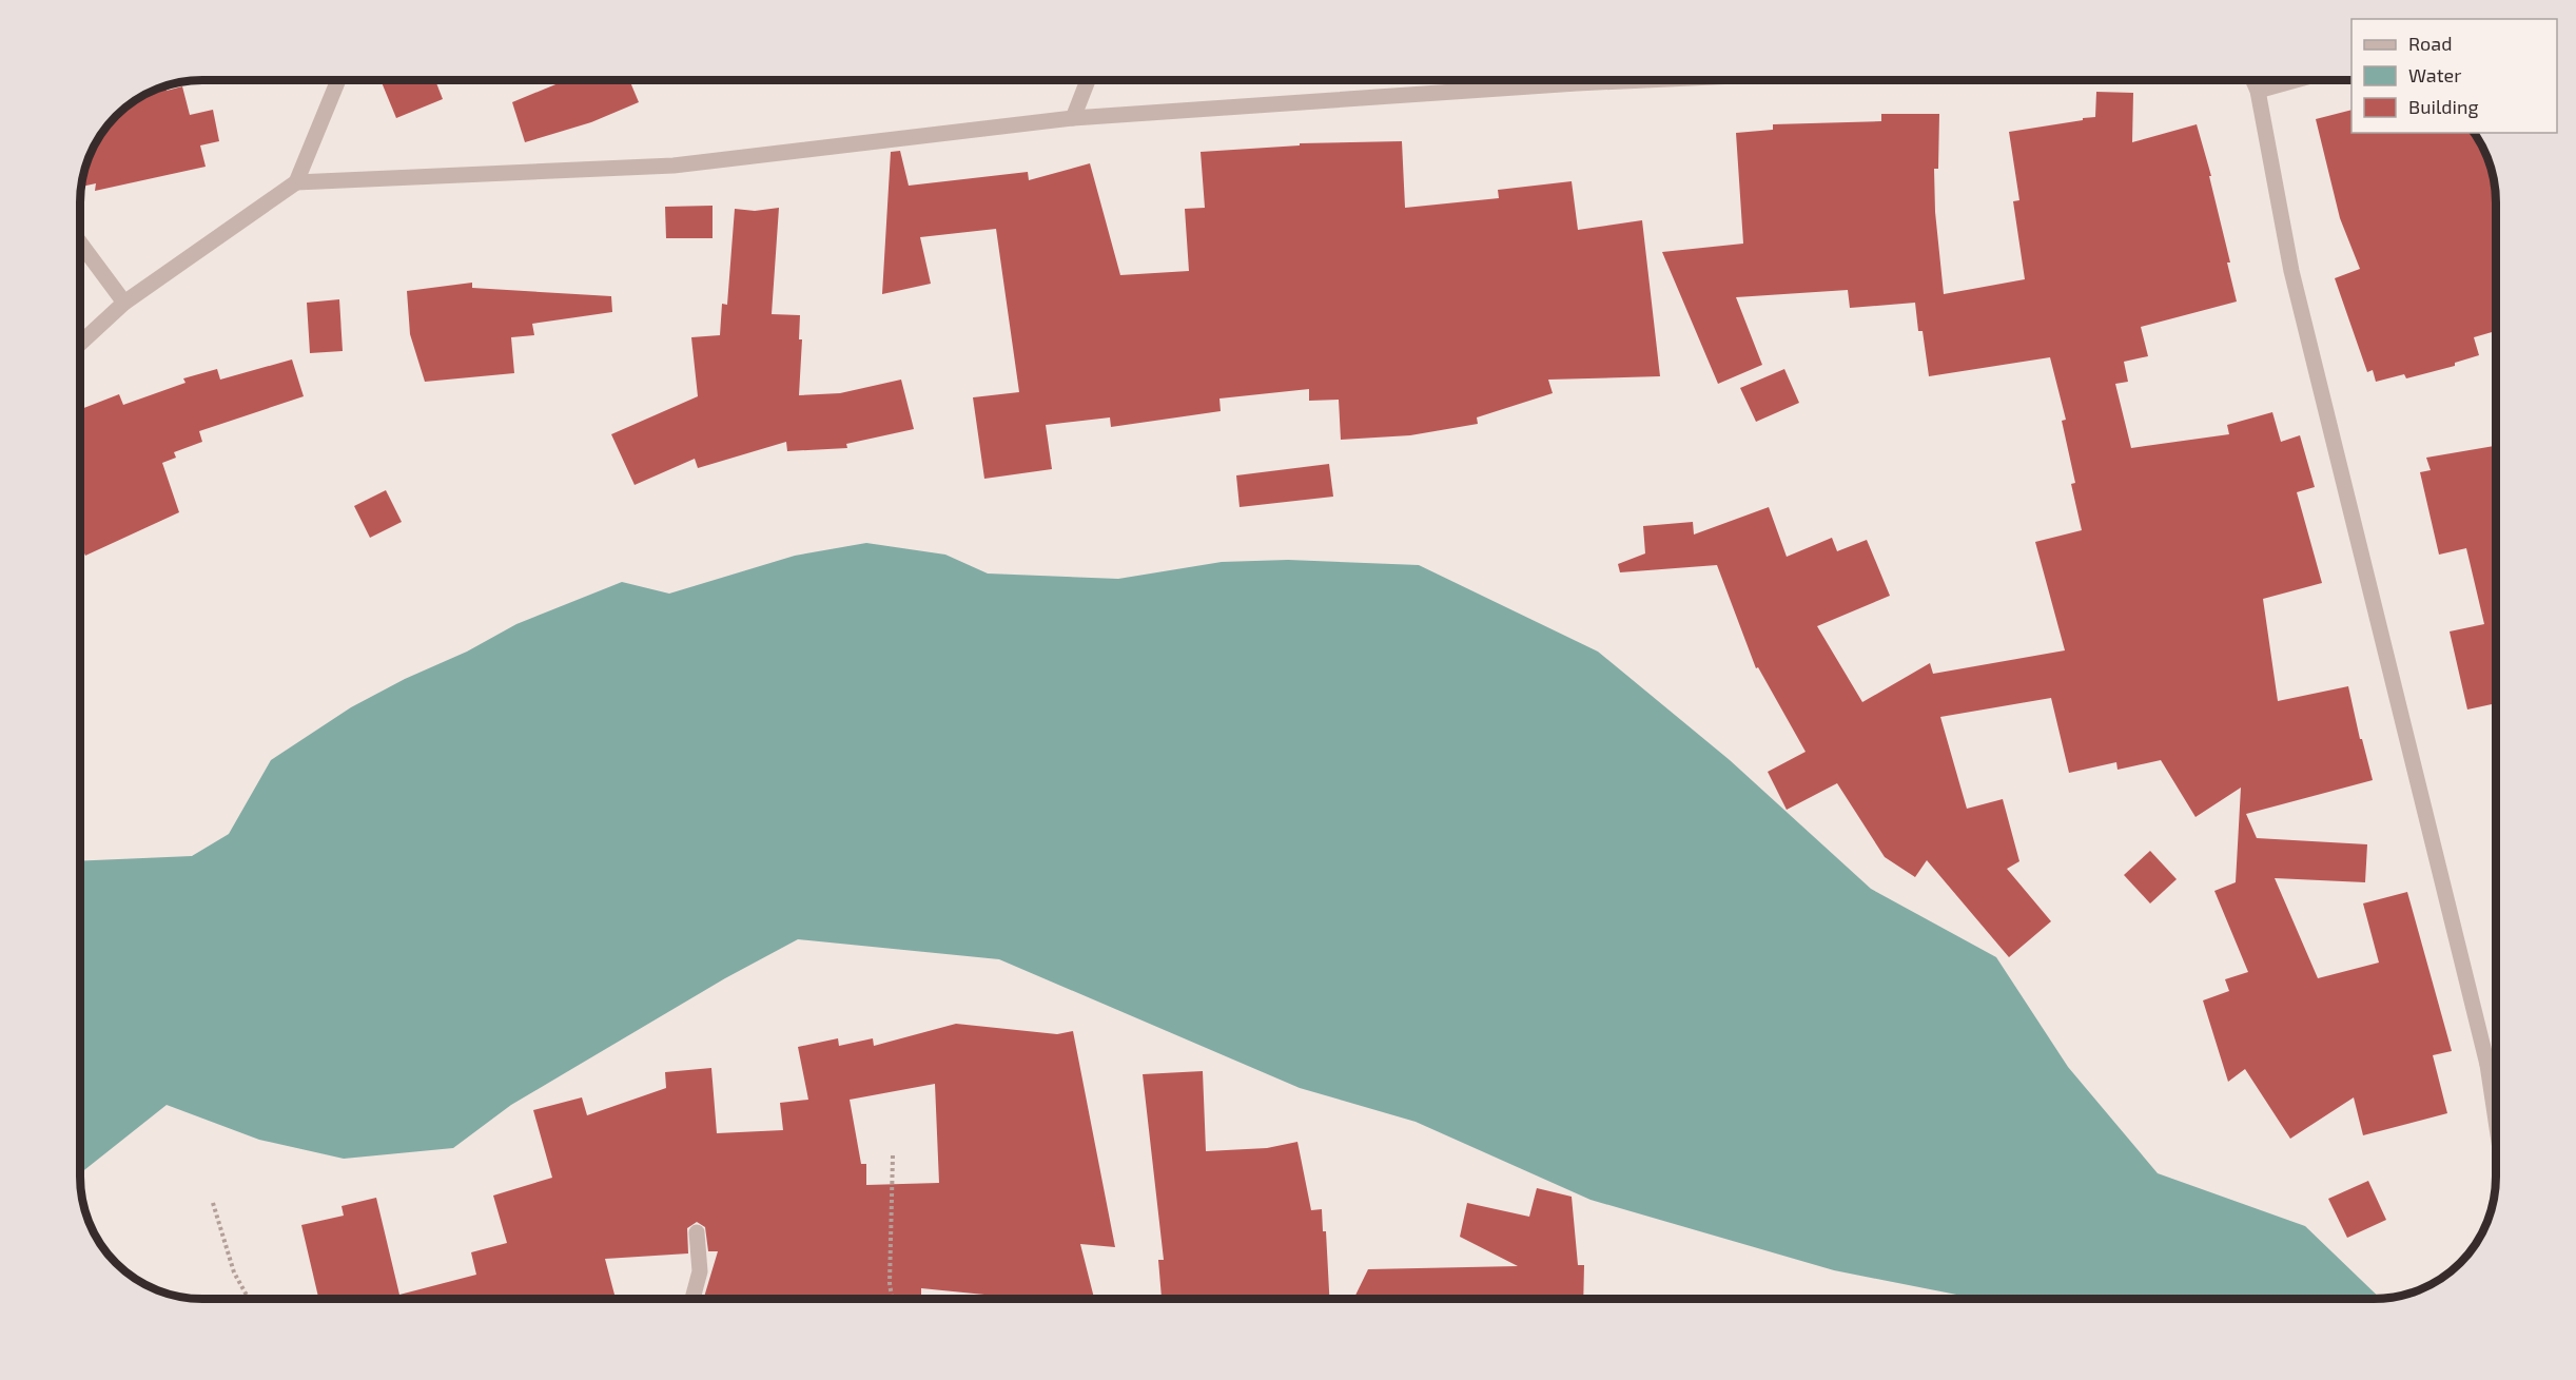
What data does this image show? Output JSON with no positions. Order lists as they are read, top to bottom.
{
  "legend": ["Road", "Water", "Building"]
}
